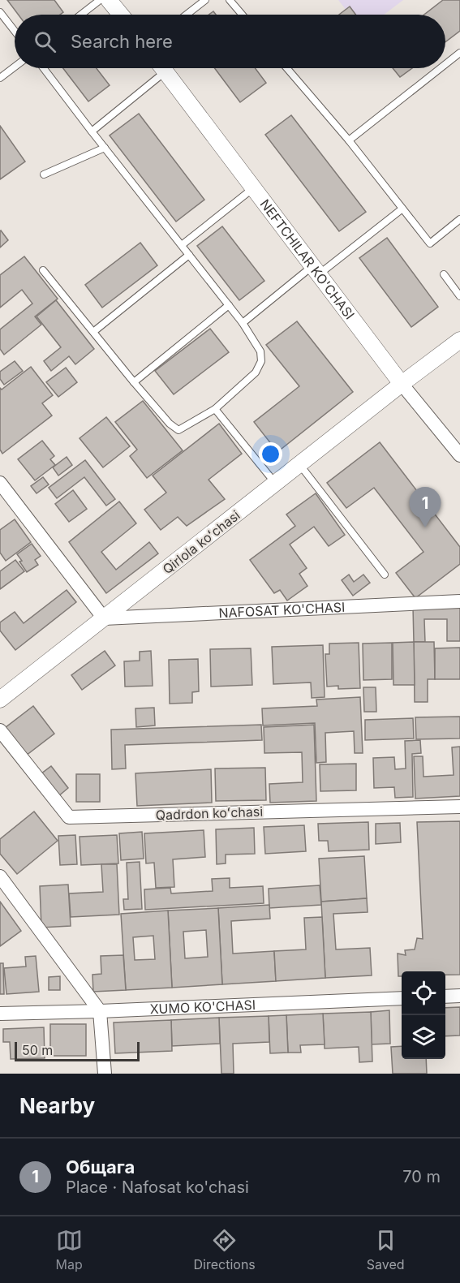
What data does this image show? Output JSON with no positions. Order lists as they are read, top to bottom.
{
  "streets": {
    "street": [
      "NEFTCHILAR KO'CHASI",
      "Qirlola koʻchasi",
      "NAFOSAT KO'CHASI",
      "Qadrdon koʻchasi",
      "XUMO KO'CHASI"
    ]
  },
  "crossings": [
    ["NEFTCHILAR KO'CHASI", "Qirlola koʻchasi"],
    ["Qirlola koʻchasi", "NAFOSAT KO'CHASI"]
  ],
  "scale_bar": "50 m",
  "page": {
    "search": "Search here",
    "pins": "1",
    "scale": "50 m",
    "heading": "Nearby",
    "list": [
      {
        "mark": "1",
        "name": "Общага",
        "note": "Place · Nafosat ko'chasi",
        "value": "70 m"
      }
    ],
    "nav": ["Map", "Directions", "Saved"]
  }
}
